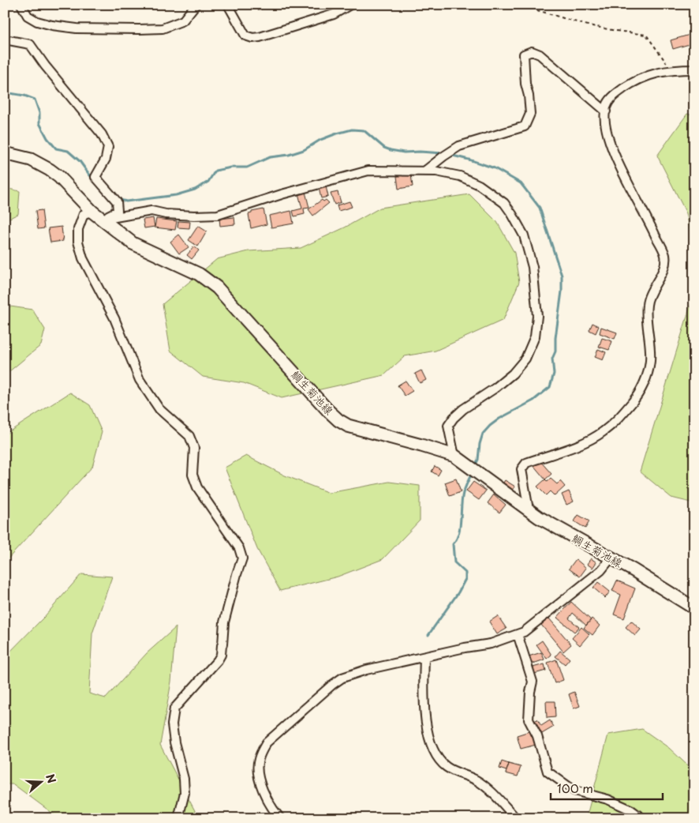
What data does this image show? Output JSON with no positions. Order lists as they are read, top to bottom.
{
  "streets": {
    "main road": ["鯛生菊池線"]
  },
  "scale_bar": "100 m",
  "north": "right"
}
